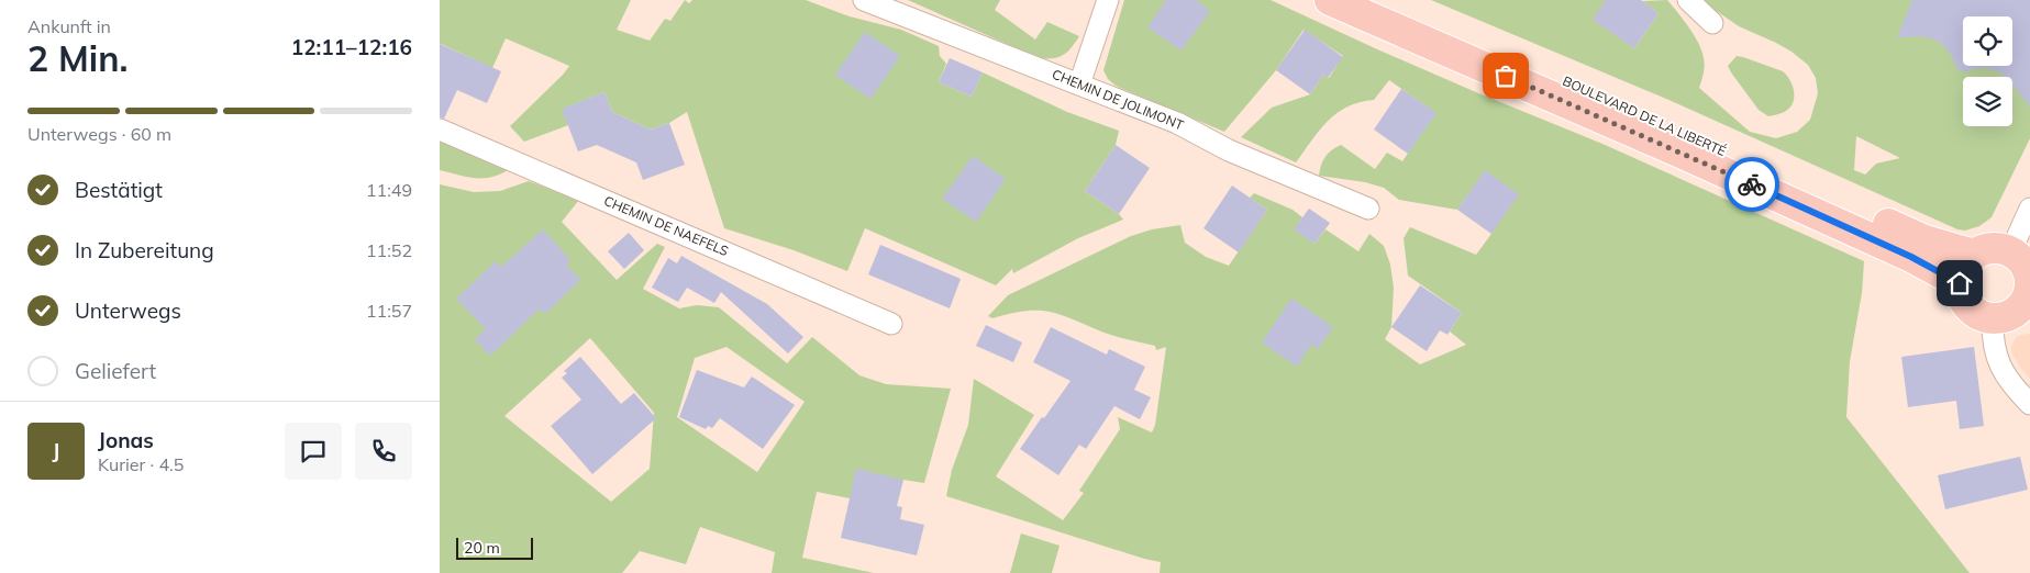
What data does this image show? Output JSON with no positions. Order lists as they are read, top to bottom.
{
  "streets": {
    "main road": ["BOULEVARD DE LA LIBERTÉ"],
    "street": ["CHEMIN DE JOLIMONT", "CHEMIN DE NAEFELS"]
  },
  "scale_bar": "20 m",
  "page": {
    "heading": ["2 Min.", "Ankunft in", "12:11–12:16"],
    "panel": ["Jonas", "Kurier · 4.5"],
    "bar": "Unterwegs · 60 m",
    "list": [
      ["Bestätigt", "11:49"],
      ["In Zubereitung", "11:52"],
      ["Unterwegs", "11:57"],
      "Geliefert"
    ],
    "round": "J",
    "scale": "20 m"
  }
}
